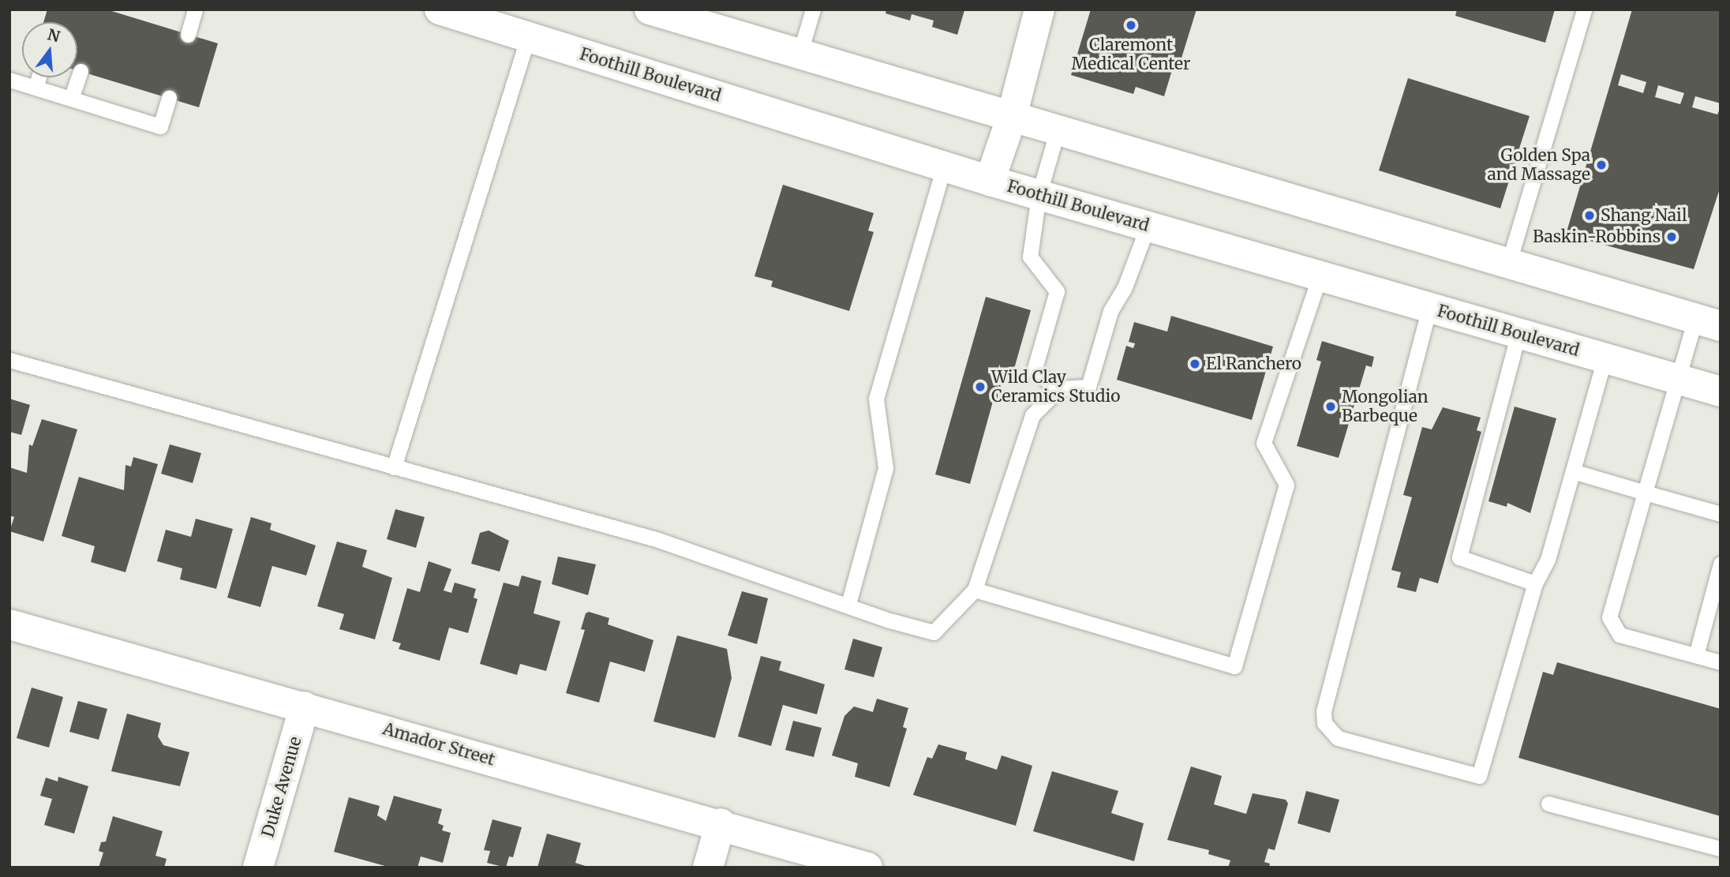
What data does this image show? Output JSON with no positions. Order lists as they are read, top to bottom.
{
  "streets": {
    "main road": ["Foothill Boulevard", "Amador Street", "Duke Avenue"]
  },
  "crossings": [
    ["Amador Street", "Duke Avenue"]
  ],
  "places": [
    "Claremont Medical Center",
    "Golden Spa and Massage",
    "Shang Nail",
    "Baskin-Robbins",
    "El Ranchero",
    "Wild Clay Ceramics Studio",
    "Mongolian Barbeque"
  ],
  "north": "top"
}
